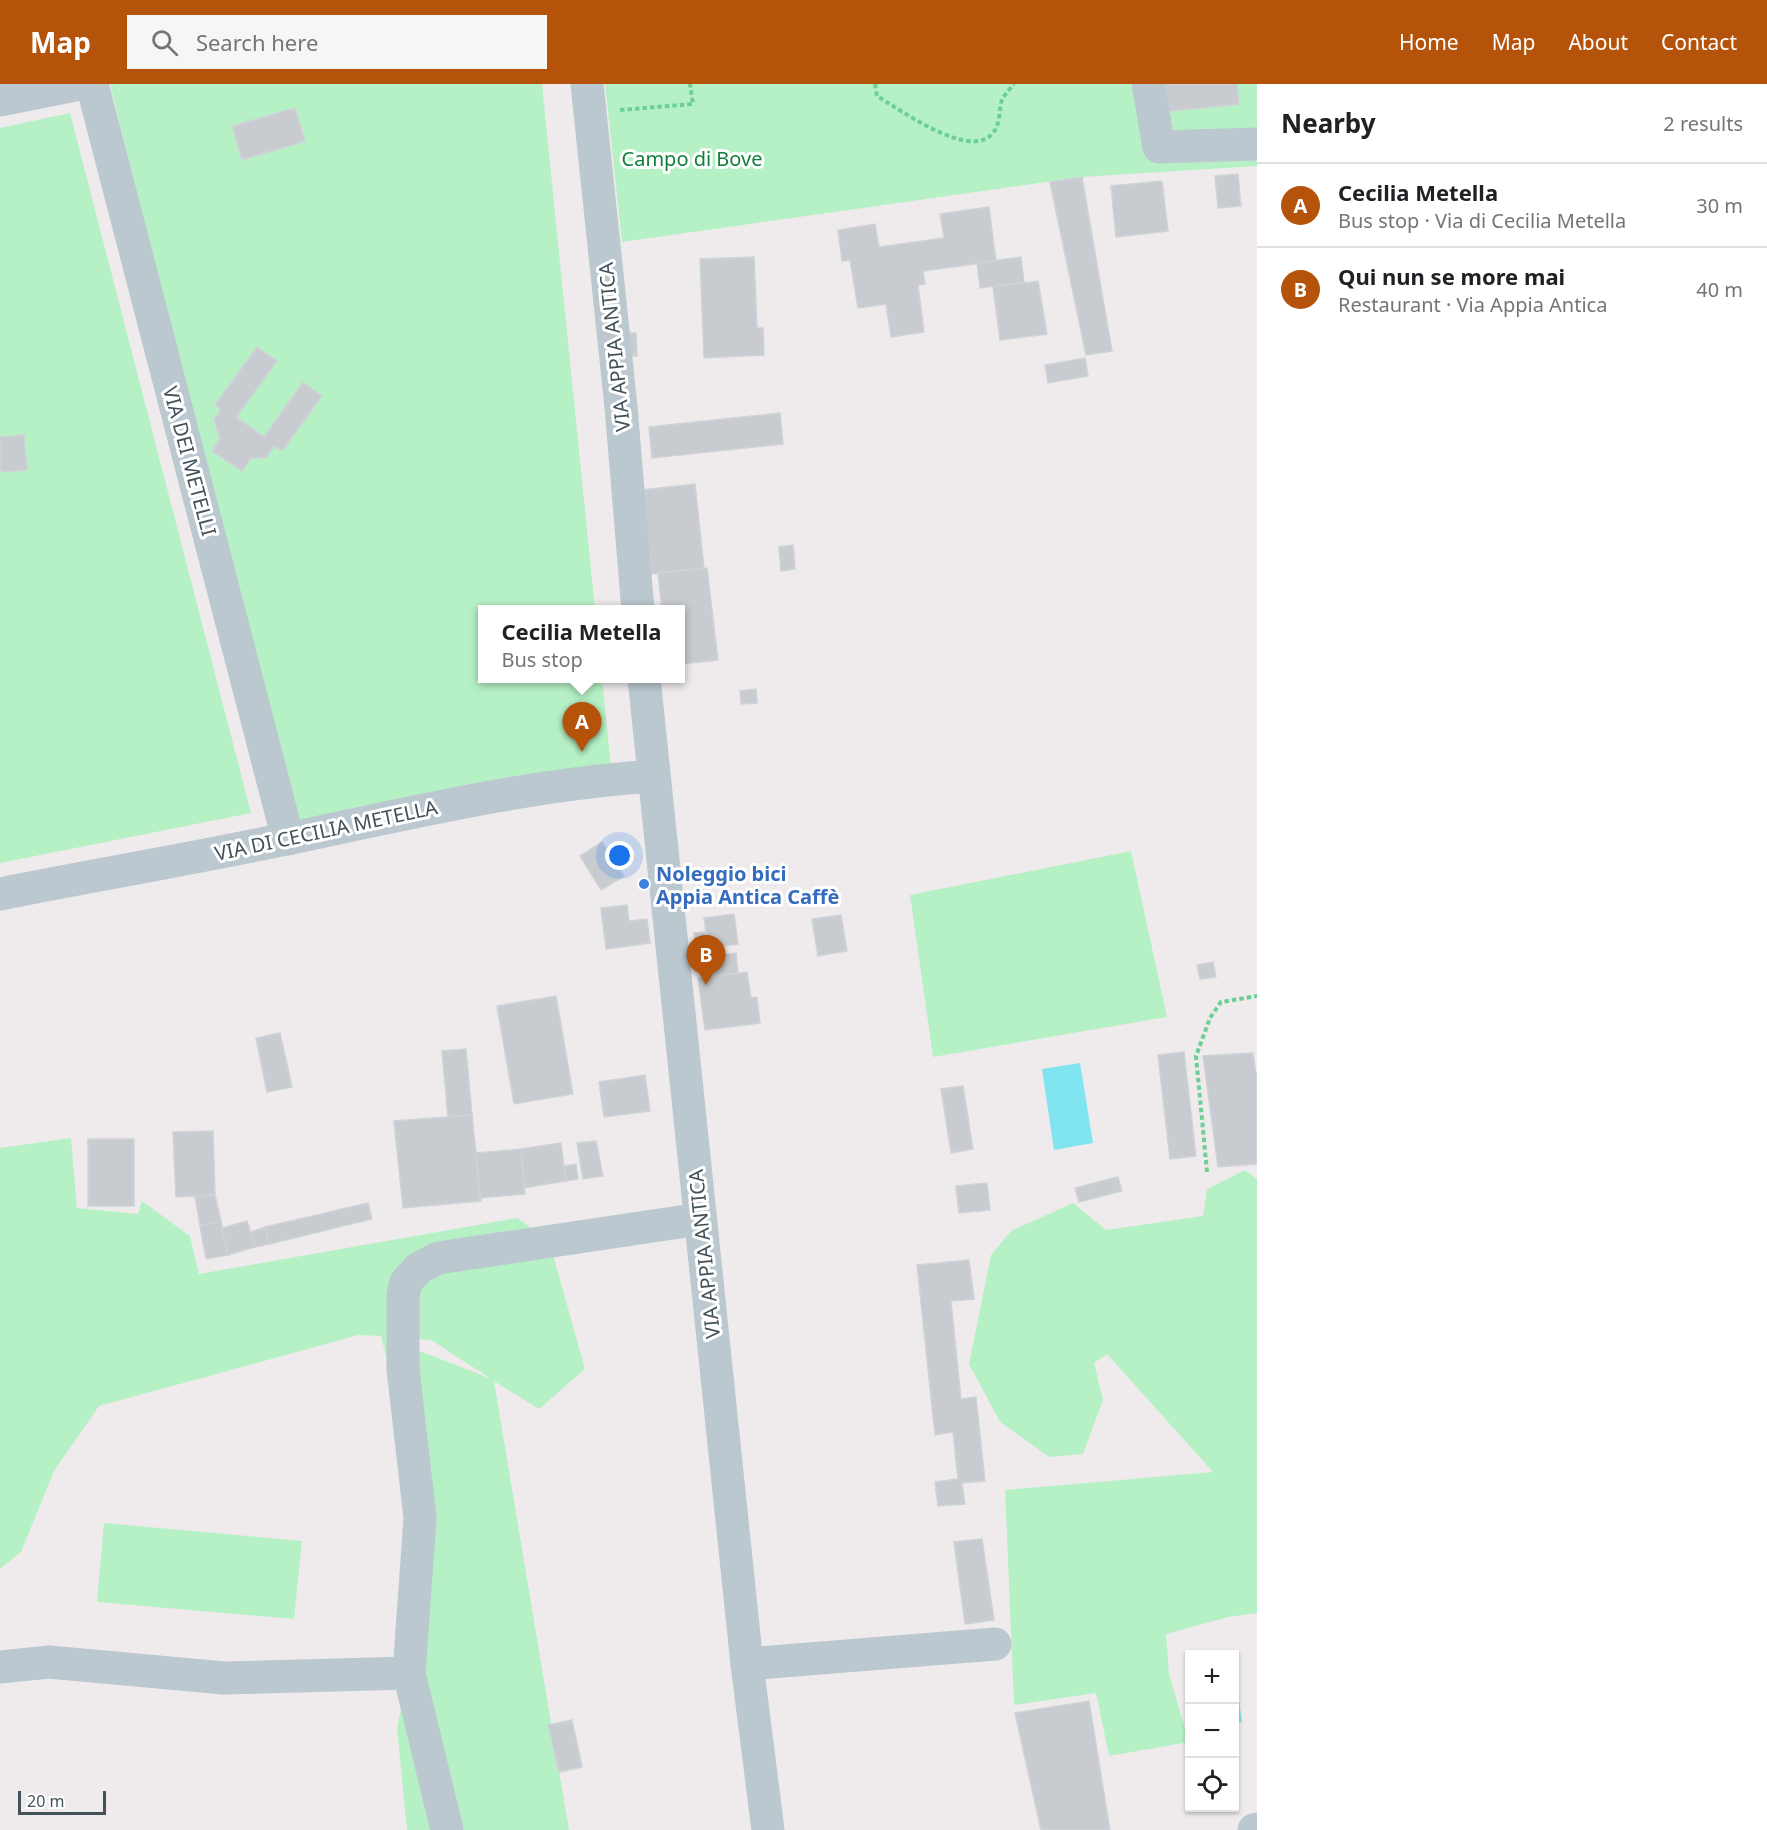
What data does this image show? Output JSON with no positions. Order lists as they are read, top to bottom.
{
  "streets": {
    "street": ["VIA APPIA ANTICA", "VIA DEI METELLI", "VIA DI CECILIA METELLA"]
  },
  "crossings": [
    ["VIA APPIA ANTICA", "VIA DI CECILIA METELLA"],
    ["VIA DEI METELLI", "VIA DI CECILIA METELLA"]
  ],
  "parks": ["Campo di Bove"],
  "places": ["Noleggio bici Appia Antica Caffè"],
  "scale_bar": "20 m",
  "page": {
    "header": "Map",
    "search": "Search here",
    "nav": [
      "Home",
      "Map",
      "About",
      "Contact"
    ],
    "heading": ["Nearby", "2 results"],
    "list": [
      {
        "mark": "A",
        "name": "Cecilia Metella",
        "note": "Bus stop · Via di Cecilia Metella",
        "value": "30 m"
      },
      {
        "mark": "B",
        "name": "Qui nun se more mai",
        "note": "Restaurant · Via Appia Antica",
        "value": "40 m"
      }
    ],
    "popup": ["Cecilia Metella", "Bus stop"],
    "pins": ["A", "B"],
    "map_buttons": ["+", "−"],
    "scale": "20 m"
  }
}
